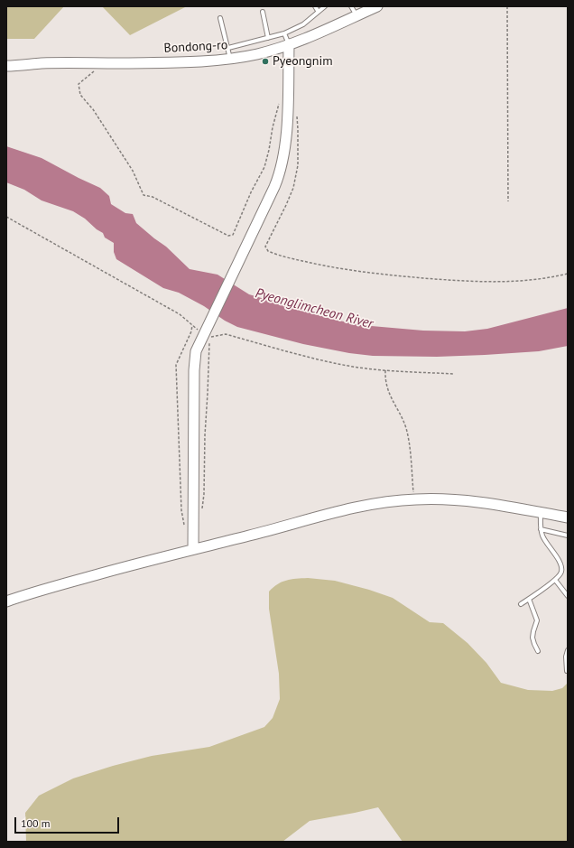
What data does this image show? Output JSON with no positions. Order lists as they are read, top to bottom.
{
  "streets": {
    "street": ["Bondong-ro"]
  },
  "water": ["Pyeonglimcheon River"],
  "places": ["Pyeongnim"],
  "scale_bar": "100 m"
}
